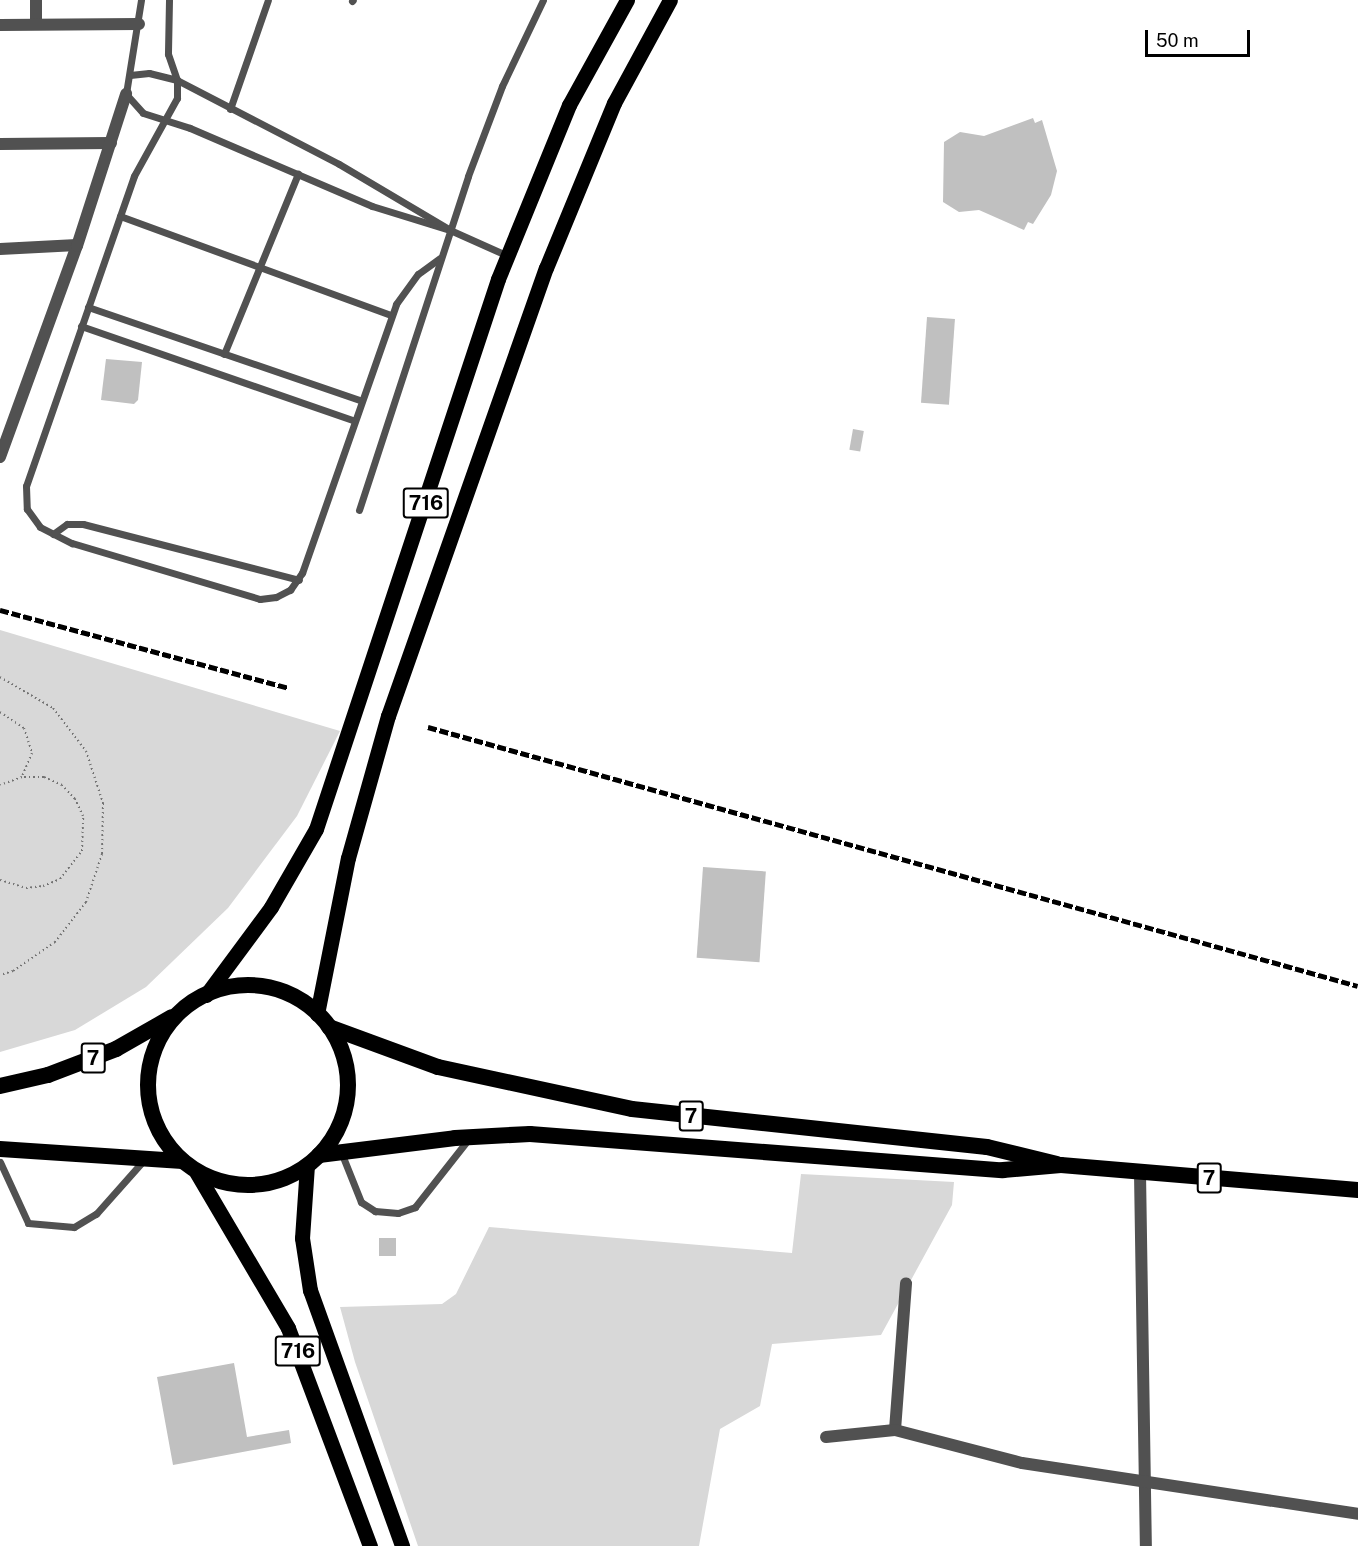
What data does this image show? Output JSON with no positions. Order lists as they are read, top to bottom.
{
  "streets": {
    "highway": ["7"],
    "main road": ["716"]
  },
  "crossings": [
    ["716", "7"]
  ],
  "scale_bar": "50 m"
}
